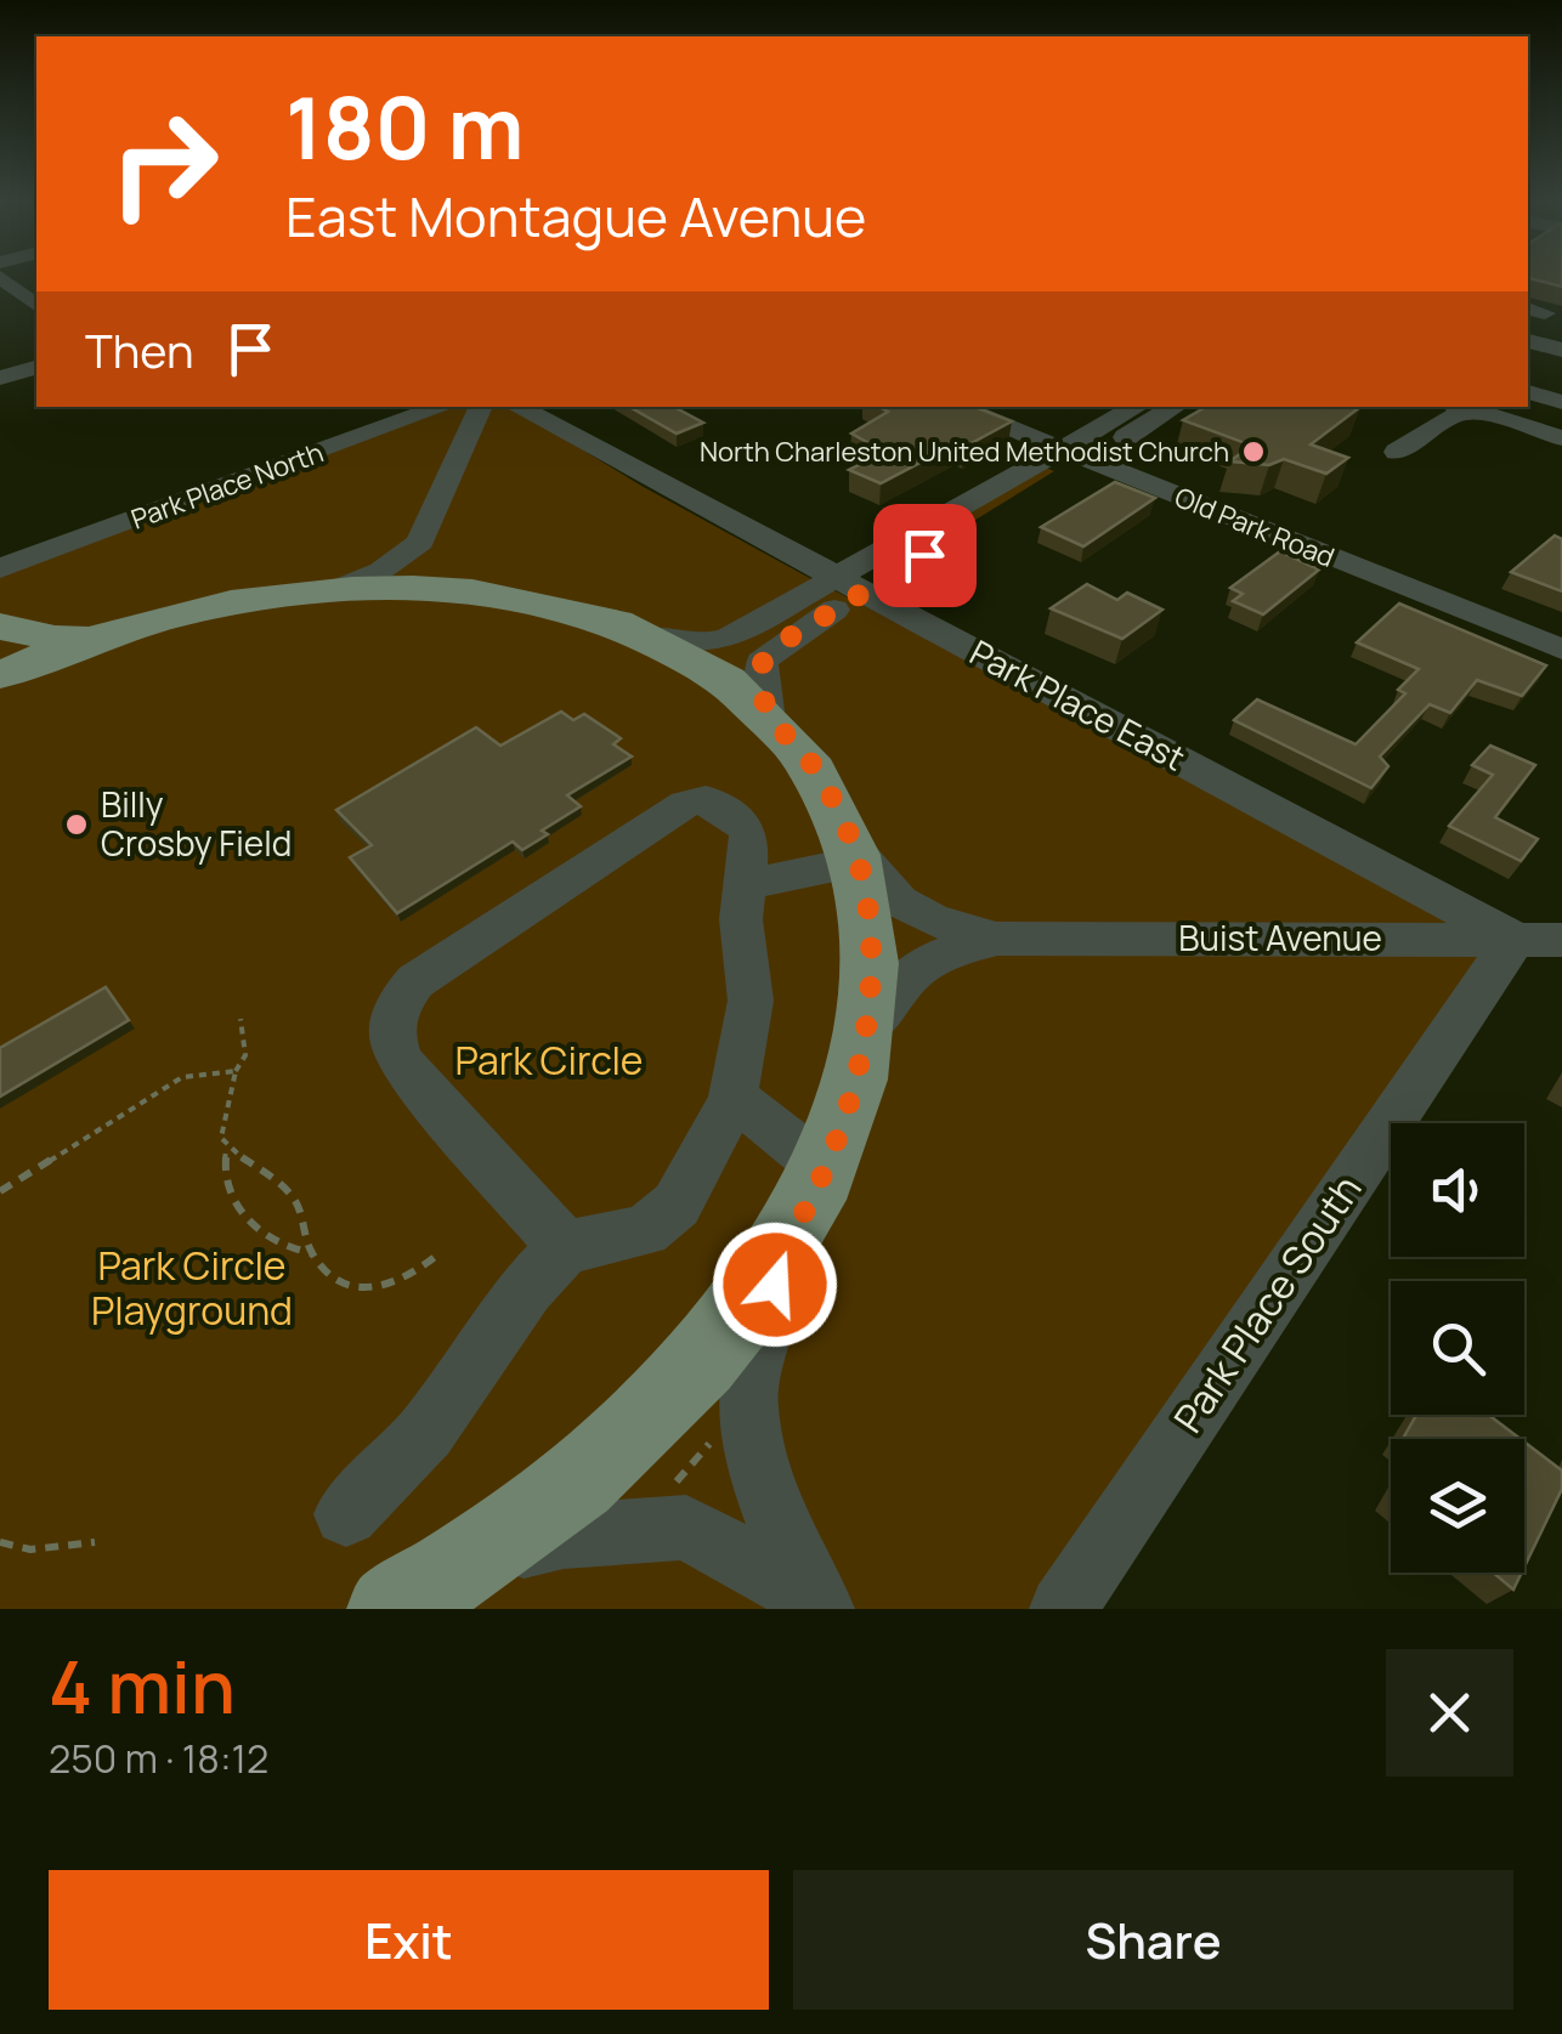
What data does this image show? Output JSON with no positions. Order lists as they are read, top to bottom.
{
  "streets": {
    "street": [
      "Park Place North",
      "Old Park Road",
      "Park Place East",
      "Buist Avenue",
      "Park Place South"
    ]
  },
  "crossings": [
    ["Park Place East", "Buist Avenue"],
    ["Park Place East", "Park Place South"],
    ["Buist Avenue", "Park Place South"]
  ],
  "parks": ["Park Circle", "Park Circle Playground"],
  "places": ["North Charleston United Methodist Church", "Billy Crosby Field"],
  "page": {
    "turn": ["180 m", "East Montague Avenue"],
    "then": "Then",
    "heading": ["4 min", "250 m · 18:12"],
    "buttons": ["Exit", "Share"]
  }
}
